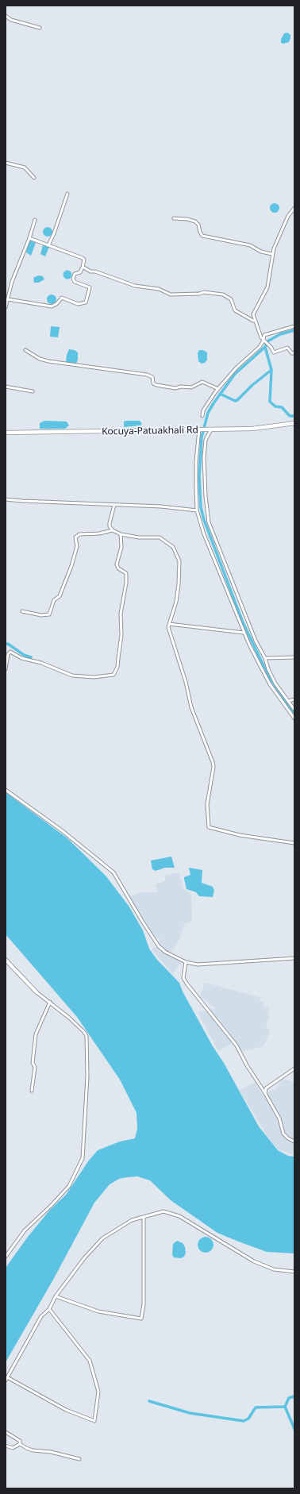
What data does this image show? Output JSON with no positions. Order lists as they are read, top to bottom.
{
  "streets": {
    "main road": ["Kocuya-Patuakhali Rd"]
  }
}
